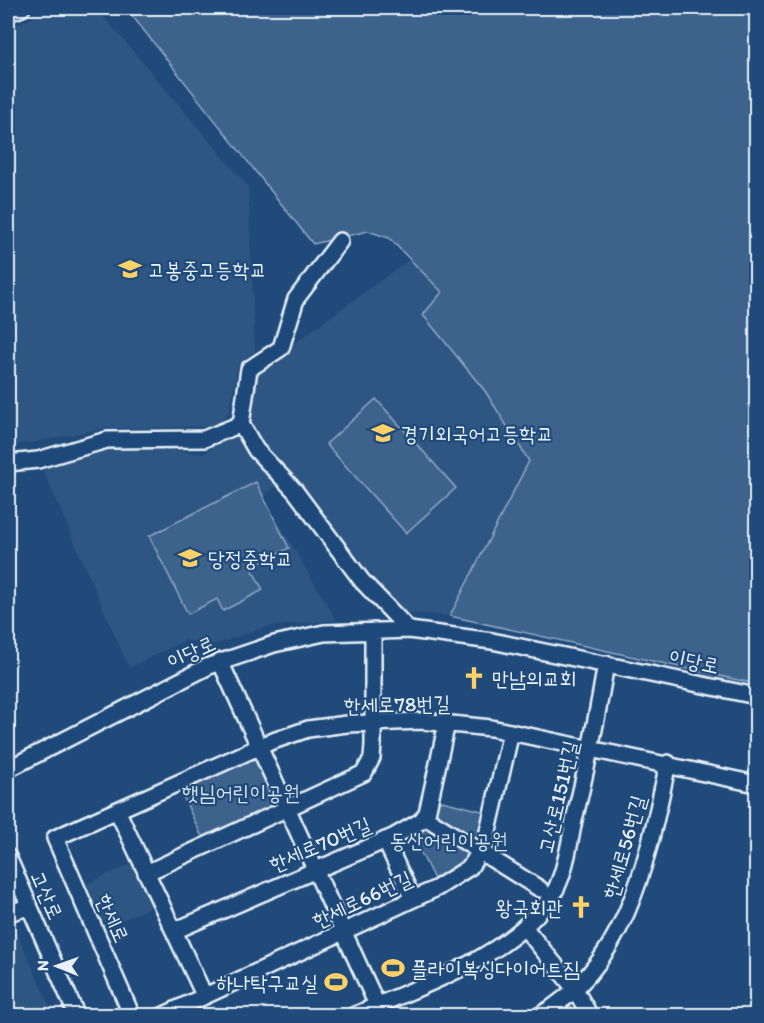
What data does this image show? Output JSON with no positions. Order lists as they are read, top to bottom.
{
  "streets": {
    "street": [
      "이당로",
      "한세로78번길",
      "고산로151번길",
      "한세로70번길",
      "한세로56번길",
      "고산로",
      "한세로66번길",
      "한세로"
    ]
  },
  "crossings": [
    ["이당로", "고산로151번길"],
    ["한세로78번길", "고산로151번길"],
    ["한세로78번길", "한세로56번길"],
    ["한세로78번길", "한세로66번길"],
    ["한세로78번길", "한세로"]
  ],
  "parks": ["햇님어린이공원", "동산어린이공원"],
  "places": {
    "school or university": ["고봉중고등학교", "경기외국어고등학교", "당정중학교"],
    "church": ["만남의교회", "왕국회관"],
    "sports": ["플라이복싱다이어트짐", "하나탁구교실"]
  },
  "north": "left"
}
